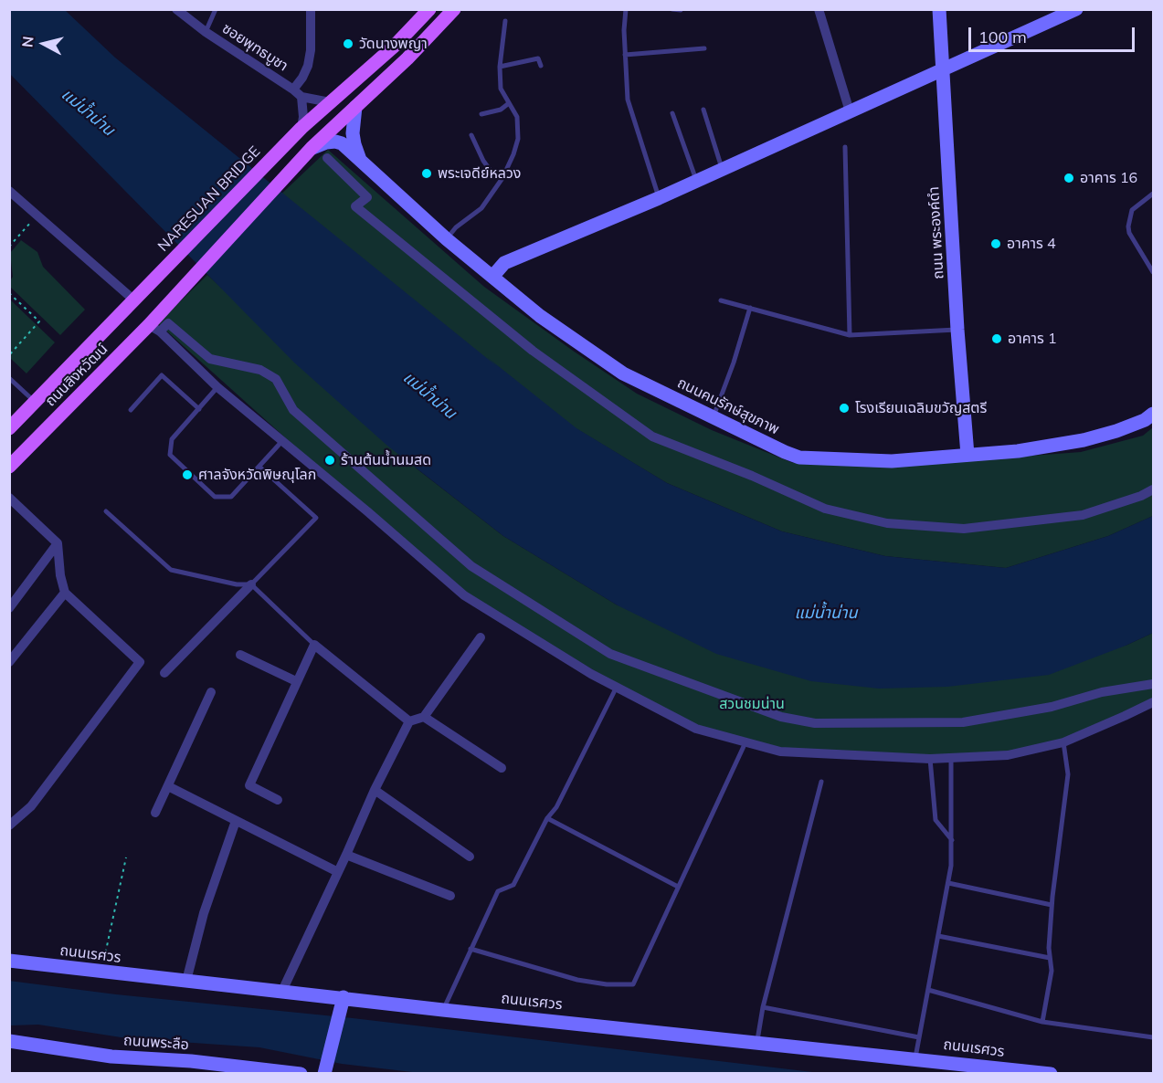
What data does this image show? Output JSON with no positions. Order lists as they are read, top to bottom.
{
  "streets": {
    "main road": ["NARESUAN BRIDGE", "ถนนสิงหวัฒน์"],
    "street": [
      "ซอยพุทธบูชา",
      "ถนน พระองค์ดำ",
      "ถนนคนรักษ์สุขภาพ",
      "ถนนเรศวร",
      "ถนนพระลือ"
    ]
  },
  "crossings": [
    ["NARESUAN BRIDGE", "ถนนสิงหวัฒน์"],
    ["ถนน พระองค์ดำ", "ถนนคนรักษ์สุขภาพ"],
    ["ถนนสิงหวัฒน์", "ถนนคนรักษ์สุขภาพ"]
  ],
  "water": ["แม่น้ำน่าน"],
  "parks": ["สวนชมน่าน"],
  "places": [
    "วัดนางพญา",
    "พระเจดีย์หลวง",
    "อาคาร 16",
    "อาคาร 4",
    "อาคาร 1",
    "โรงเรียนเฉลิมขวัญสตรี",
    "ร้านต้นน้ำนมสด",
    "ศาลจังหวัดพิษณุโลก"
  ],
  "scale_bar": "100 m",
  "north": "left"
}
